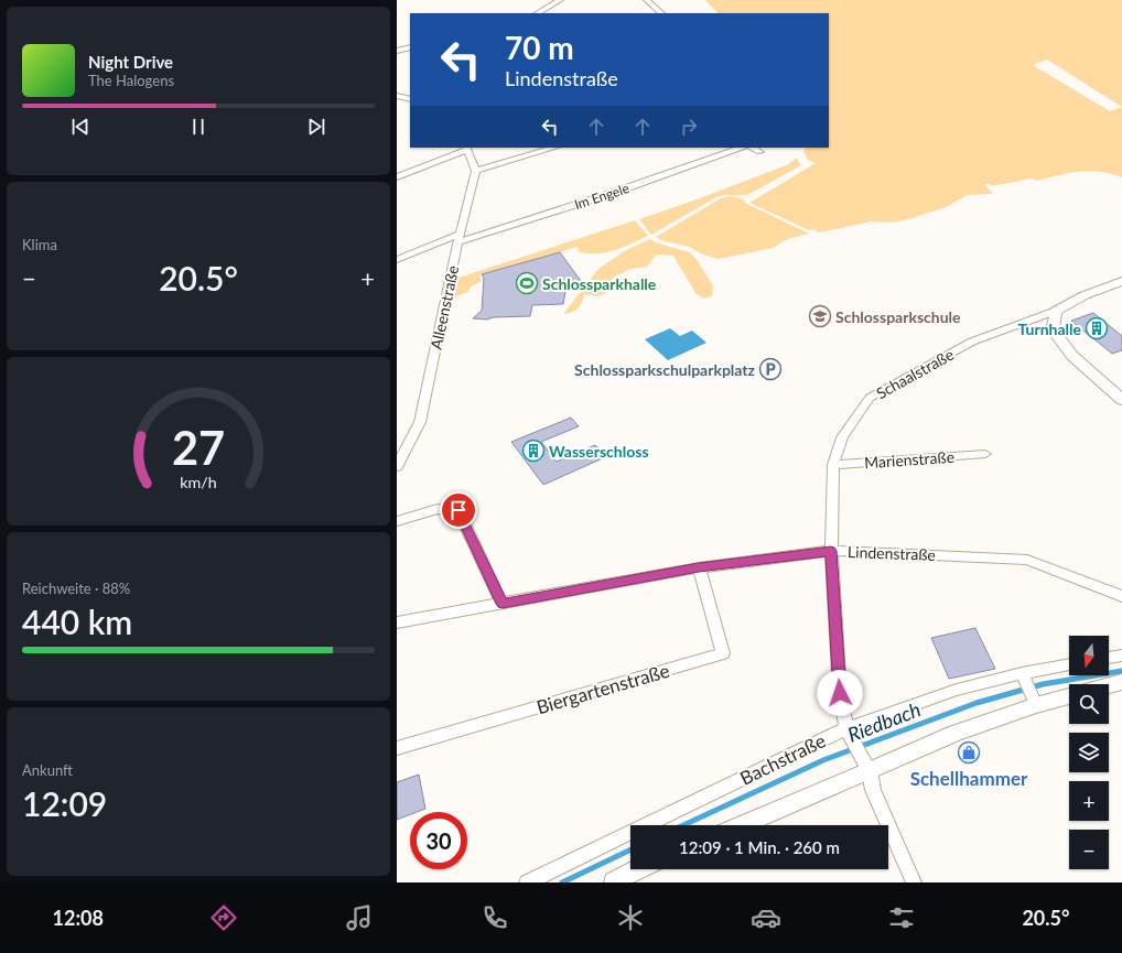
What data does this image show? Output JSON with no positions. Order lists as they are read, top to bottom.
{
  "streets": {
    "street": [
      "Im Engele",
      "Alleenstraße",
      "Schaalstraße",
      "Marienstraße",
      "Lindenstraße",
      "Biergartenstraße",
      "Bachstraße"
    ]
  },
  "crossings": [
    ["Im Engele", "Alleenstraße"],
    ["Schaalstraße", "Marienstraße"],
    ["Schaalstraße", "Lindenstraße"],
    ["Schaalstraße", "Bachstraße"],
    ["Lindenstraße", "Biergartenstraße"]
  ],
  "water": ["Riedbach"],
  "places": {
    "sports": ["Schlossparkhalle"],
    "school or university": ["Schlossparkschule"],
    "building": ["Turnhalle", "Wasserschloss"],
    "parking": ["Schlossparkschulparkplatz"],
    "shop": ["Schellhammer"]
  },
  "north": "bottom",
  "page": {
    "turn": ["70 m", "Lindenstraße"],
    "song": ["Night Drive", "The Halogens"],
    "tile": [
      "Klima",
      ["Reichweite · 88%", "440 km"],
      ["Ankunft", "12:09"]
    ],
    "heat": ["−", "20.5°", "+"],
    "map_buttons": ["+", "−"],
    "limit": "30",
    "trip": "12:09 · 1 Min. · 260 m",
    "tabs": ["12:08", "20.5°"],
    "gauge": ["27", "km/h"]
  }
}
